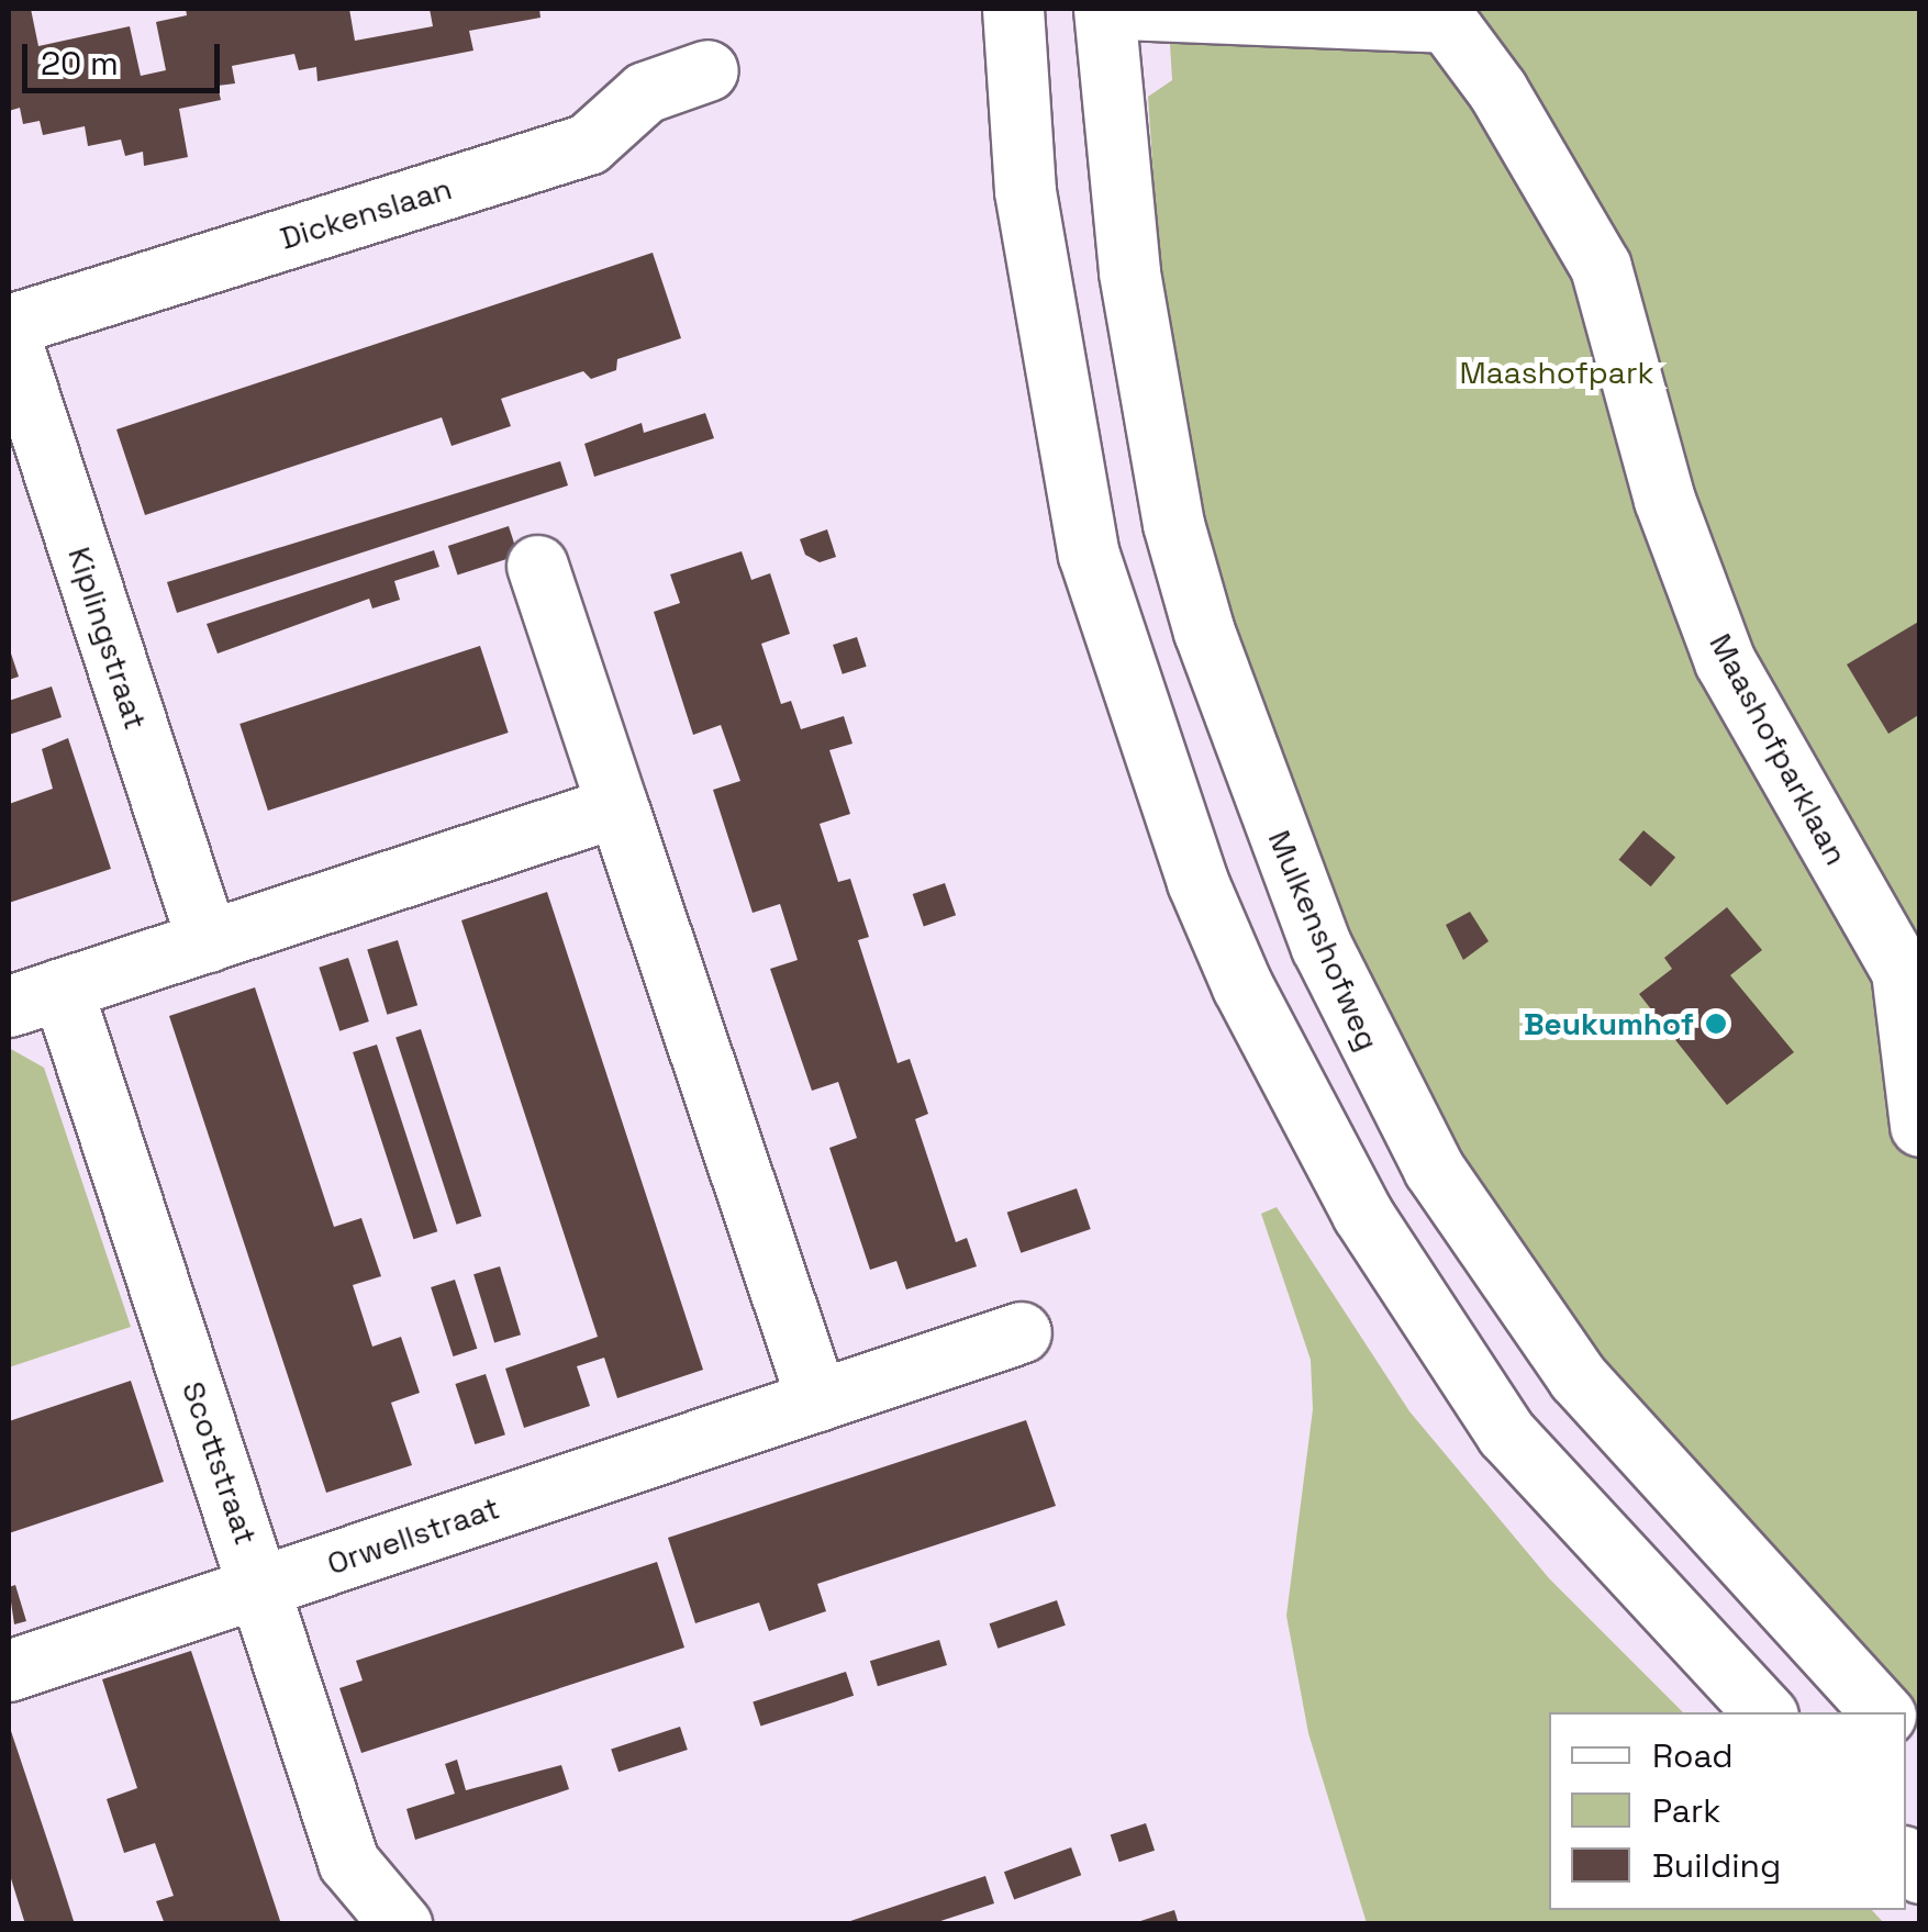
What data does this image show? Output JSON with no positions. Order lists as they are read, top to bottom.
{
  "streets": {
    "street": [
      "Dickenslaan",
      "Kiplingstraat",
      "Maashofparklaan",
      "Mulkenshofweg",
      "Scottstraat",
      "Orwellstraat"
    ]
  },
  "crossings": [
    ["Scottstraat", "Orwellstraat"]
  ],
  "parks": ["Maashofpark"],
  "places": ["Beukumhof"],
  "legend": ["Road", "Park", "Building"],
  "scale_bar": "20 m"
}
